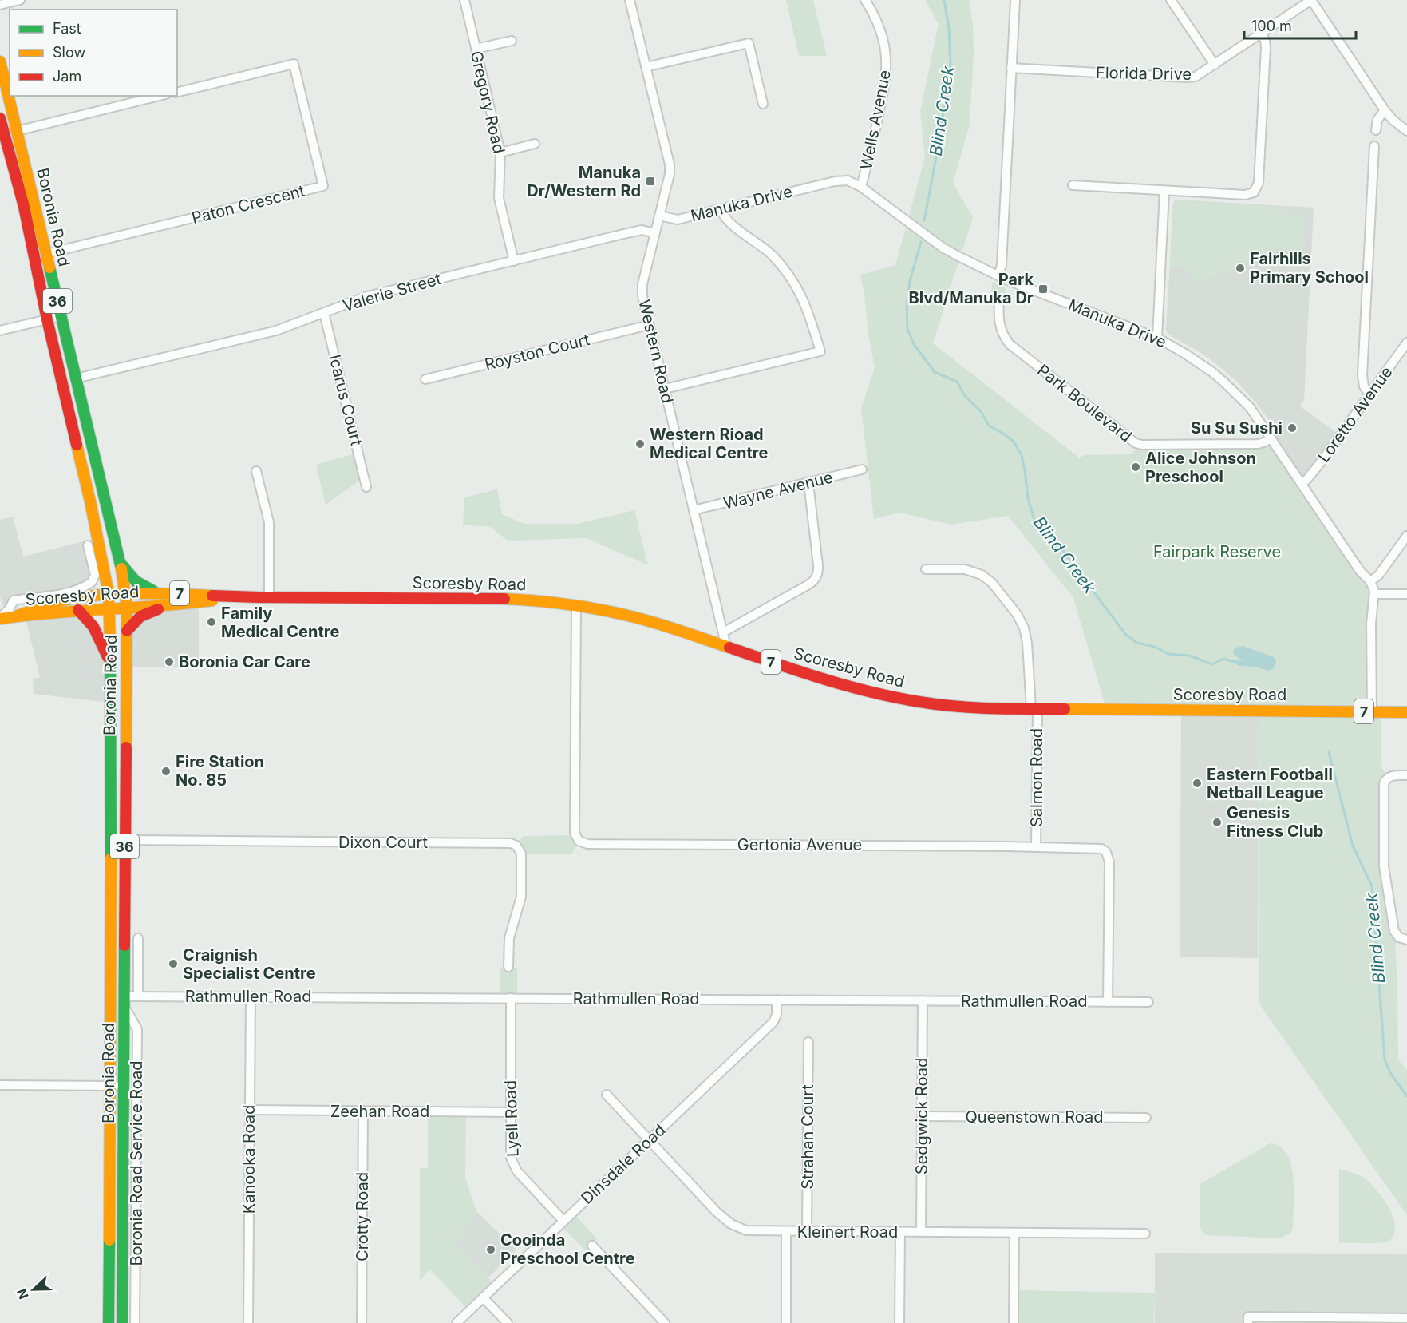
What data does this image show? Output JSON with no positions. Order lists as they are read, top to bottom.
{
  "streets": {
    "main road": [
      "Boronia Road",
      "36",
      "Scoresby Road",
      "7"
    ],
    "street": [
      "Florida Drive",
      "Gregory Road",
      "Wells Avenue",
      "Manuka Drive",
      "Paton Crescent",
      "Valerie Street",
      "Western Road",
      "Royston Court",
      "Icarus Court",
      "Park Boulevard",
      "Loretto Avenue",
      "Wayne Avenue",
      "Salmon Road",
      "Dixon Court",
      "Gertonia Avenue",
      "Rathmullen Road",
      "Zeehan Road",
      "Sedgwick Road",
      "Queenstown Road",
      "Lyell Road",
      "Strahan Court",
      "Kanooka Road",
      "Boronia Road Service Road",
      "Dinsdale Road",
      "Crotty Road",
      "Kleinert Road"
    ]
  },
  "crossings": [
    ["Gregory Road", "Valerie Street"],
    ["Wells Avenue", "Manuka Drive"],
    ["Manuka Drive", "Western Road"],
    ["Manuka Drive", "Park Boulevard"],
    ["Manuka Drive", "Loretto Avenue"],
    ["Manuka Drive", "Scoresby Road"],
    ["Paton Crescent", "Boronia Road"],
    ["Boronia Road", "Valerie Street"],
    ["Boronia Road", "Scoresby Road"],
    ["Boronia Road", "Dixon Court"],
    ["Boronia Road", "Rathmullen Road"],
    ["Boronia Road", "Boronia Road Service Road"],
    ["Valerie Street", "Western Road"],
    ["Valerie Street", "Icarus Court"],
    ["Western Road", "Royston Court"],
    ["Western Road", "Wayne Avenue"],
    ["Western Road", "Scoresby Road"],
    ["Scoresby Road", "Salmon Road"],
    ["Scoresby Road", "Gertonia Avenue"],
    ["Salmon Road", "Gertonia Avenue"],
    ["Gertonia Avenue", "Rathmullen Road"],
    ["Rathmullen Road", "Sedgwick Road"],
    ["Rathmullen Road", "Lyell Road"],
    ["Rathmullen Road", "Kanooka Road"],
    ["Rathmullen Road", "Boronia Road Service Road"],
    ["Rathmullen Road", "Dinsdale Road"],
    ["Zeehan Road", "Lyell Road"],
    ["Zeehan Road", "Kanooka Road"],
    ["Zeehan Road", "Crotty Road"],
    ["Sedgwick Road", "Queenstown Road"],
    ["Sedgwick Road", "Kleinert Road"],
    ["Lyell Road", "Dinsdale Road"],
    ["Strahan Court", "Kleinert Road"],
    ["Dinsdale Road", "Kleinert Road"]
  ],
  "water": ["Blind Creek"],
  "parks": ["Fairpark Reserve"],
  "places": {
    "transit": ["Manuka Dr/Western Rd", "Park Blvd/Manuka Dr"],
    "other": [
      "Fairhills Primary School",
      "Su Su Sushi",
      "Western Rioad Medical Centre",
      "Alice Johnson Preschool",
      "Family Medical Centre",
      "Boronia Car Care",
      "Fire Station No. 85",
      "Eastern Football Netball League",
      "Genesis Fitness Club",
      "Craignish Specialist Centre",
      "Cooinda Preschool Centre"
    ]
  },
  "legend": ["Fast", "Slow", "Jam"],
  "scale_bar": "100 m",
  "north": "left"
}
